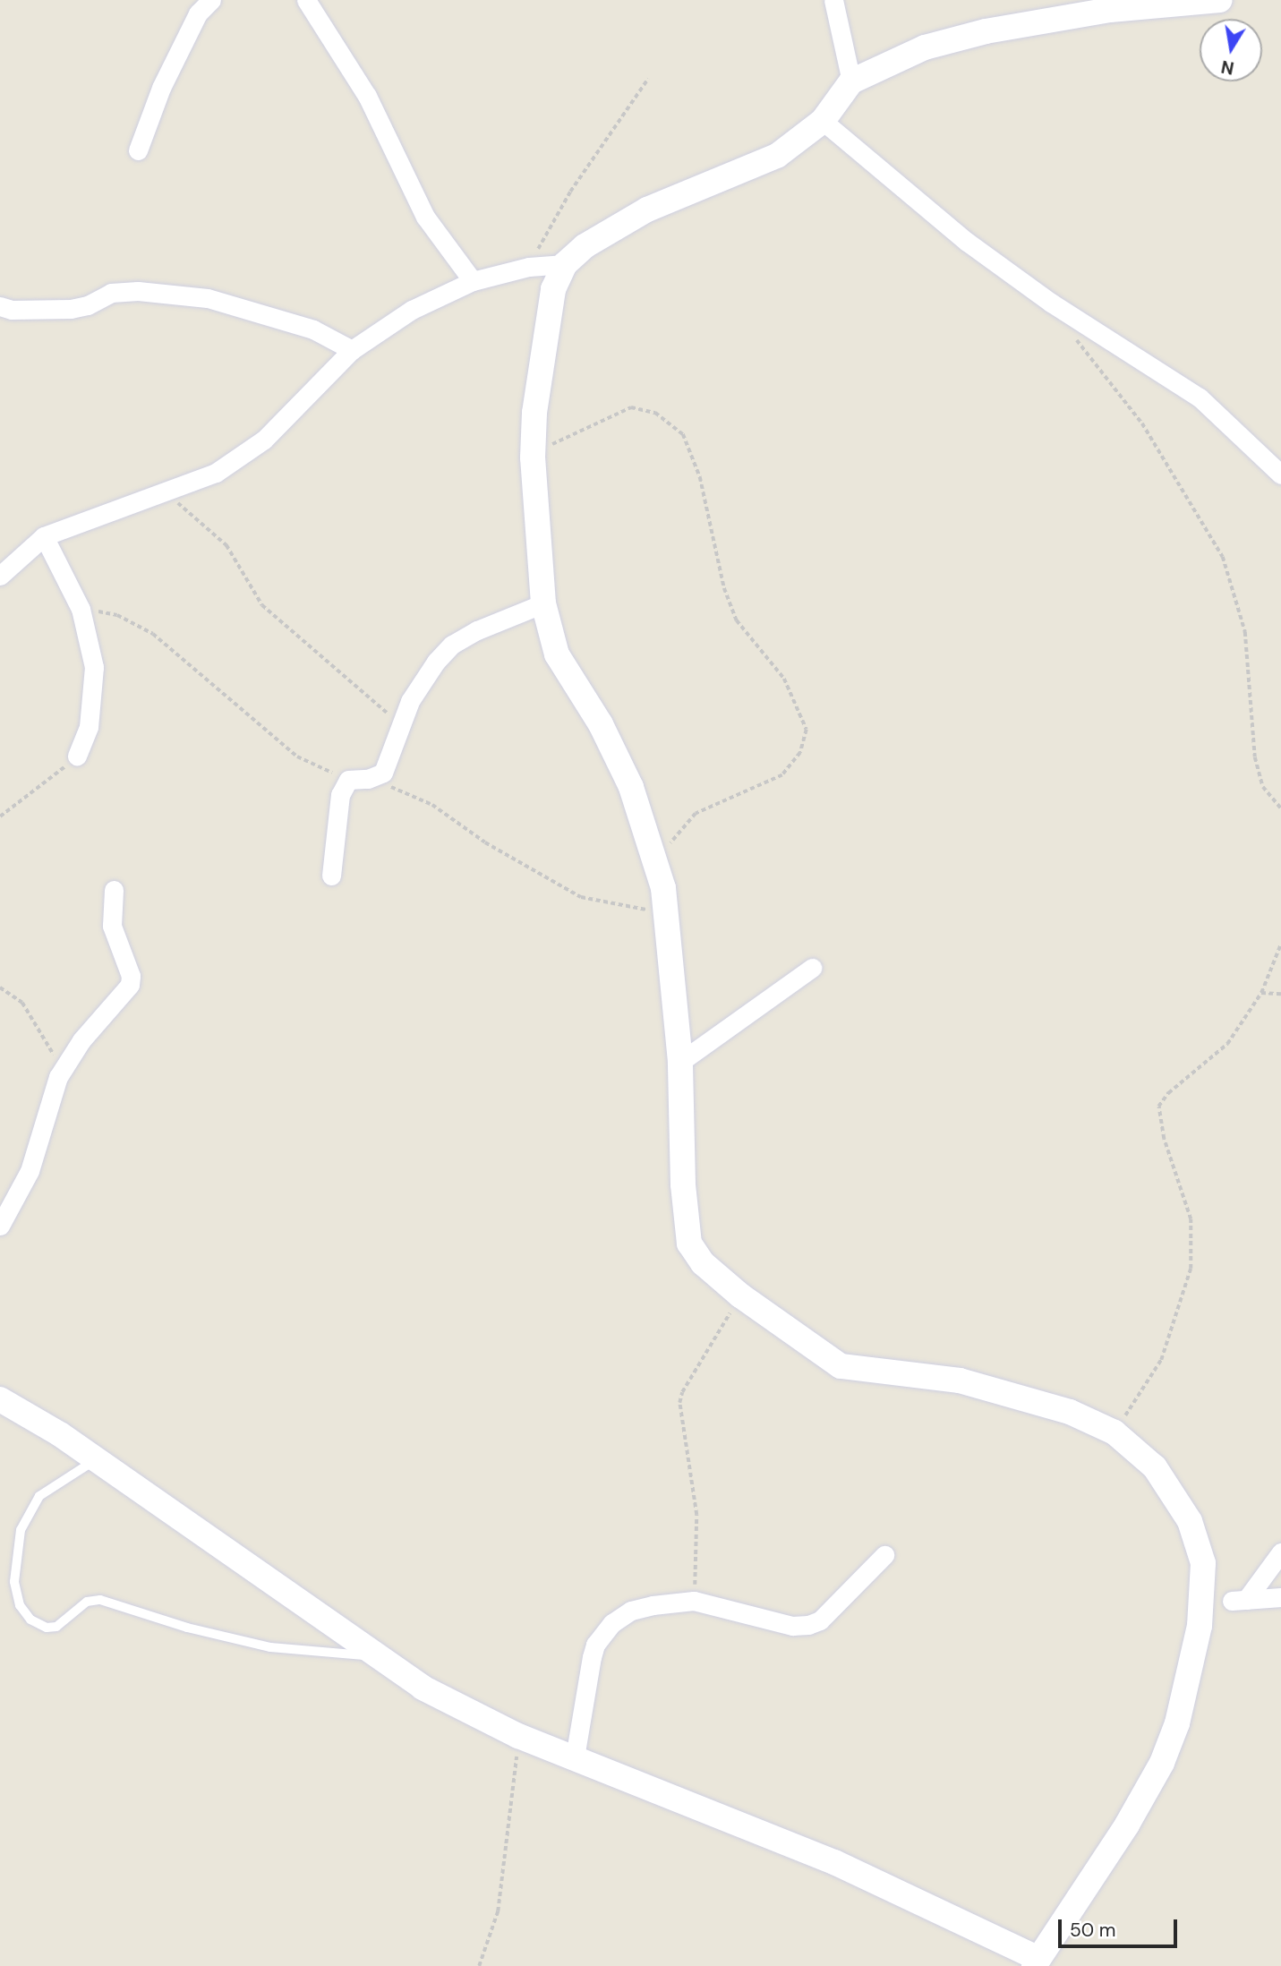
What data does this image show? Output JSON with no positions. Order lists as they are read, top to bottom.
{
  "scale_bar": "50 m",
  "north": "bottom"
}
